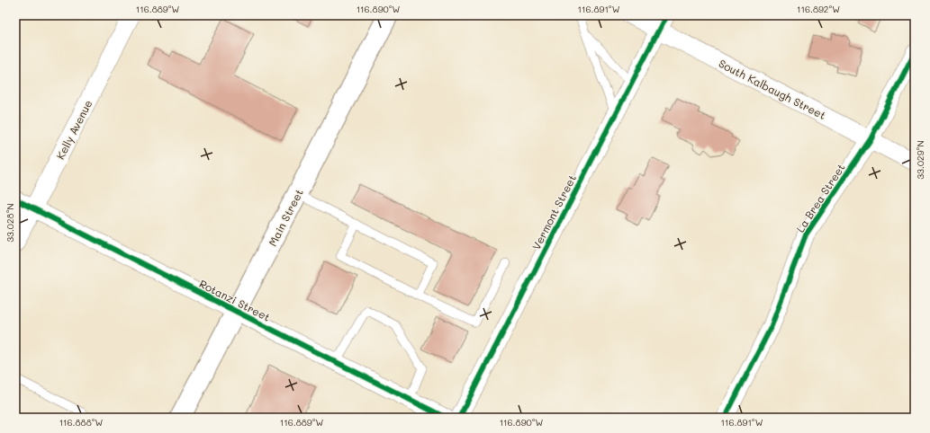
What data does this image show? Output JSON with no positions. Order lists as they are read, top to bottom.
{
  "streets": {
    "main road": ["Main Street"],
    "street": [
      "South Kalbaugh Street",
      "Kelly Avenue",
      "La Brea Street",
      "Vermont Street",
      "Rotanzi Street"
    ]
  },
  "crossings": [
    ["South Kalbaugh Street", "La Brea Street"],
    ["South Kalbaugh Street", "Vermont Street"],
    ["Kelly Avenue", "Rotanzi Street"],
    ["Main Street", "Rotanzi Street"]
  ],
  "coordinates": [
    "116.889°W",
    "116.890°W",
    "116.891°W",
    "116.892°W",
    "33.029°N",
    "33.028°N",
    "116.888°W"
  ]
}
